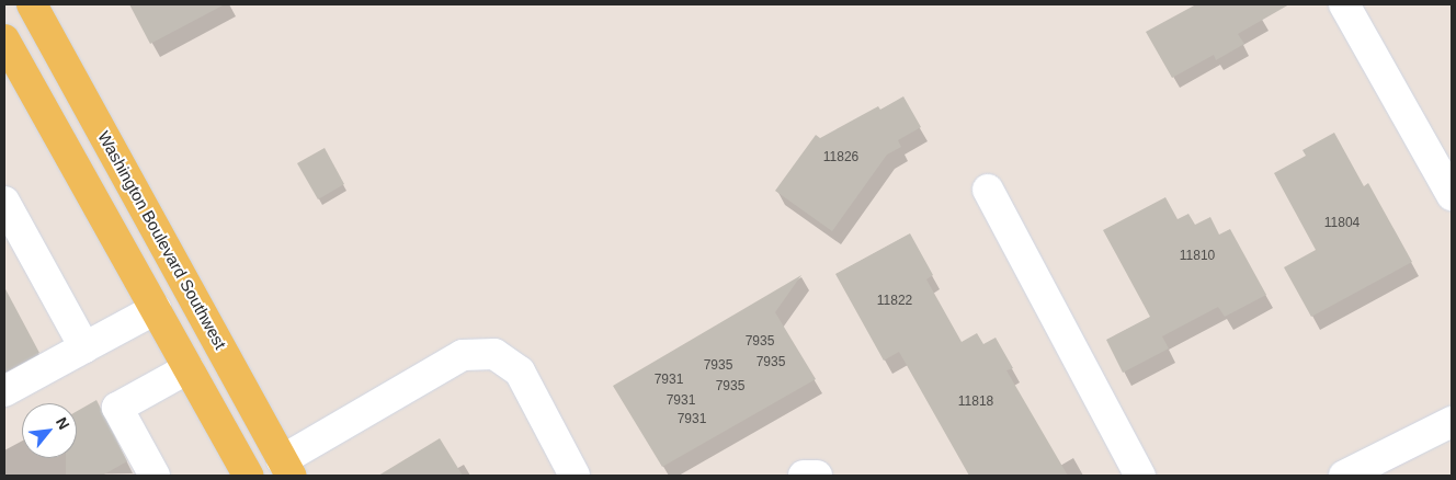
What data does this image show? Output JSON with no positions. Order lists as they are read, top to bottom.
{
  "streets": {
    "main road": ["Washington Boulevard Southwest"]
  },
  "house_numbers": [
    "11826",
    "11804",
    "11810",
    "11822",
    "7935",
    "7935",
    "7935",
    "7931",
    "7935",
    "7931",
    "11818",
    "7931"
  ],
  "north": "top right"
}
